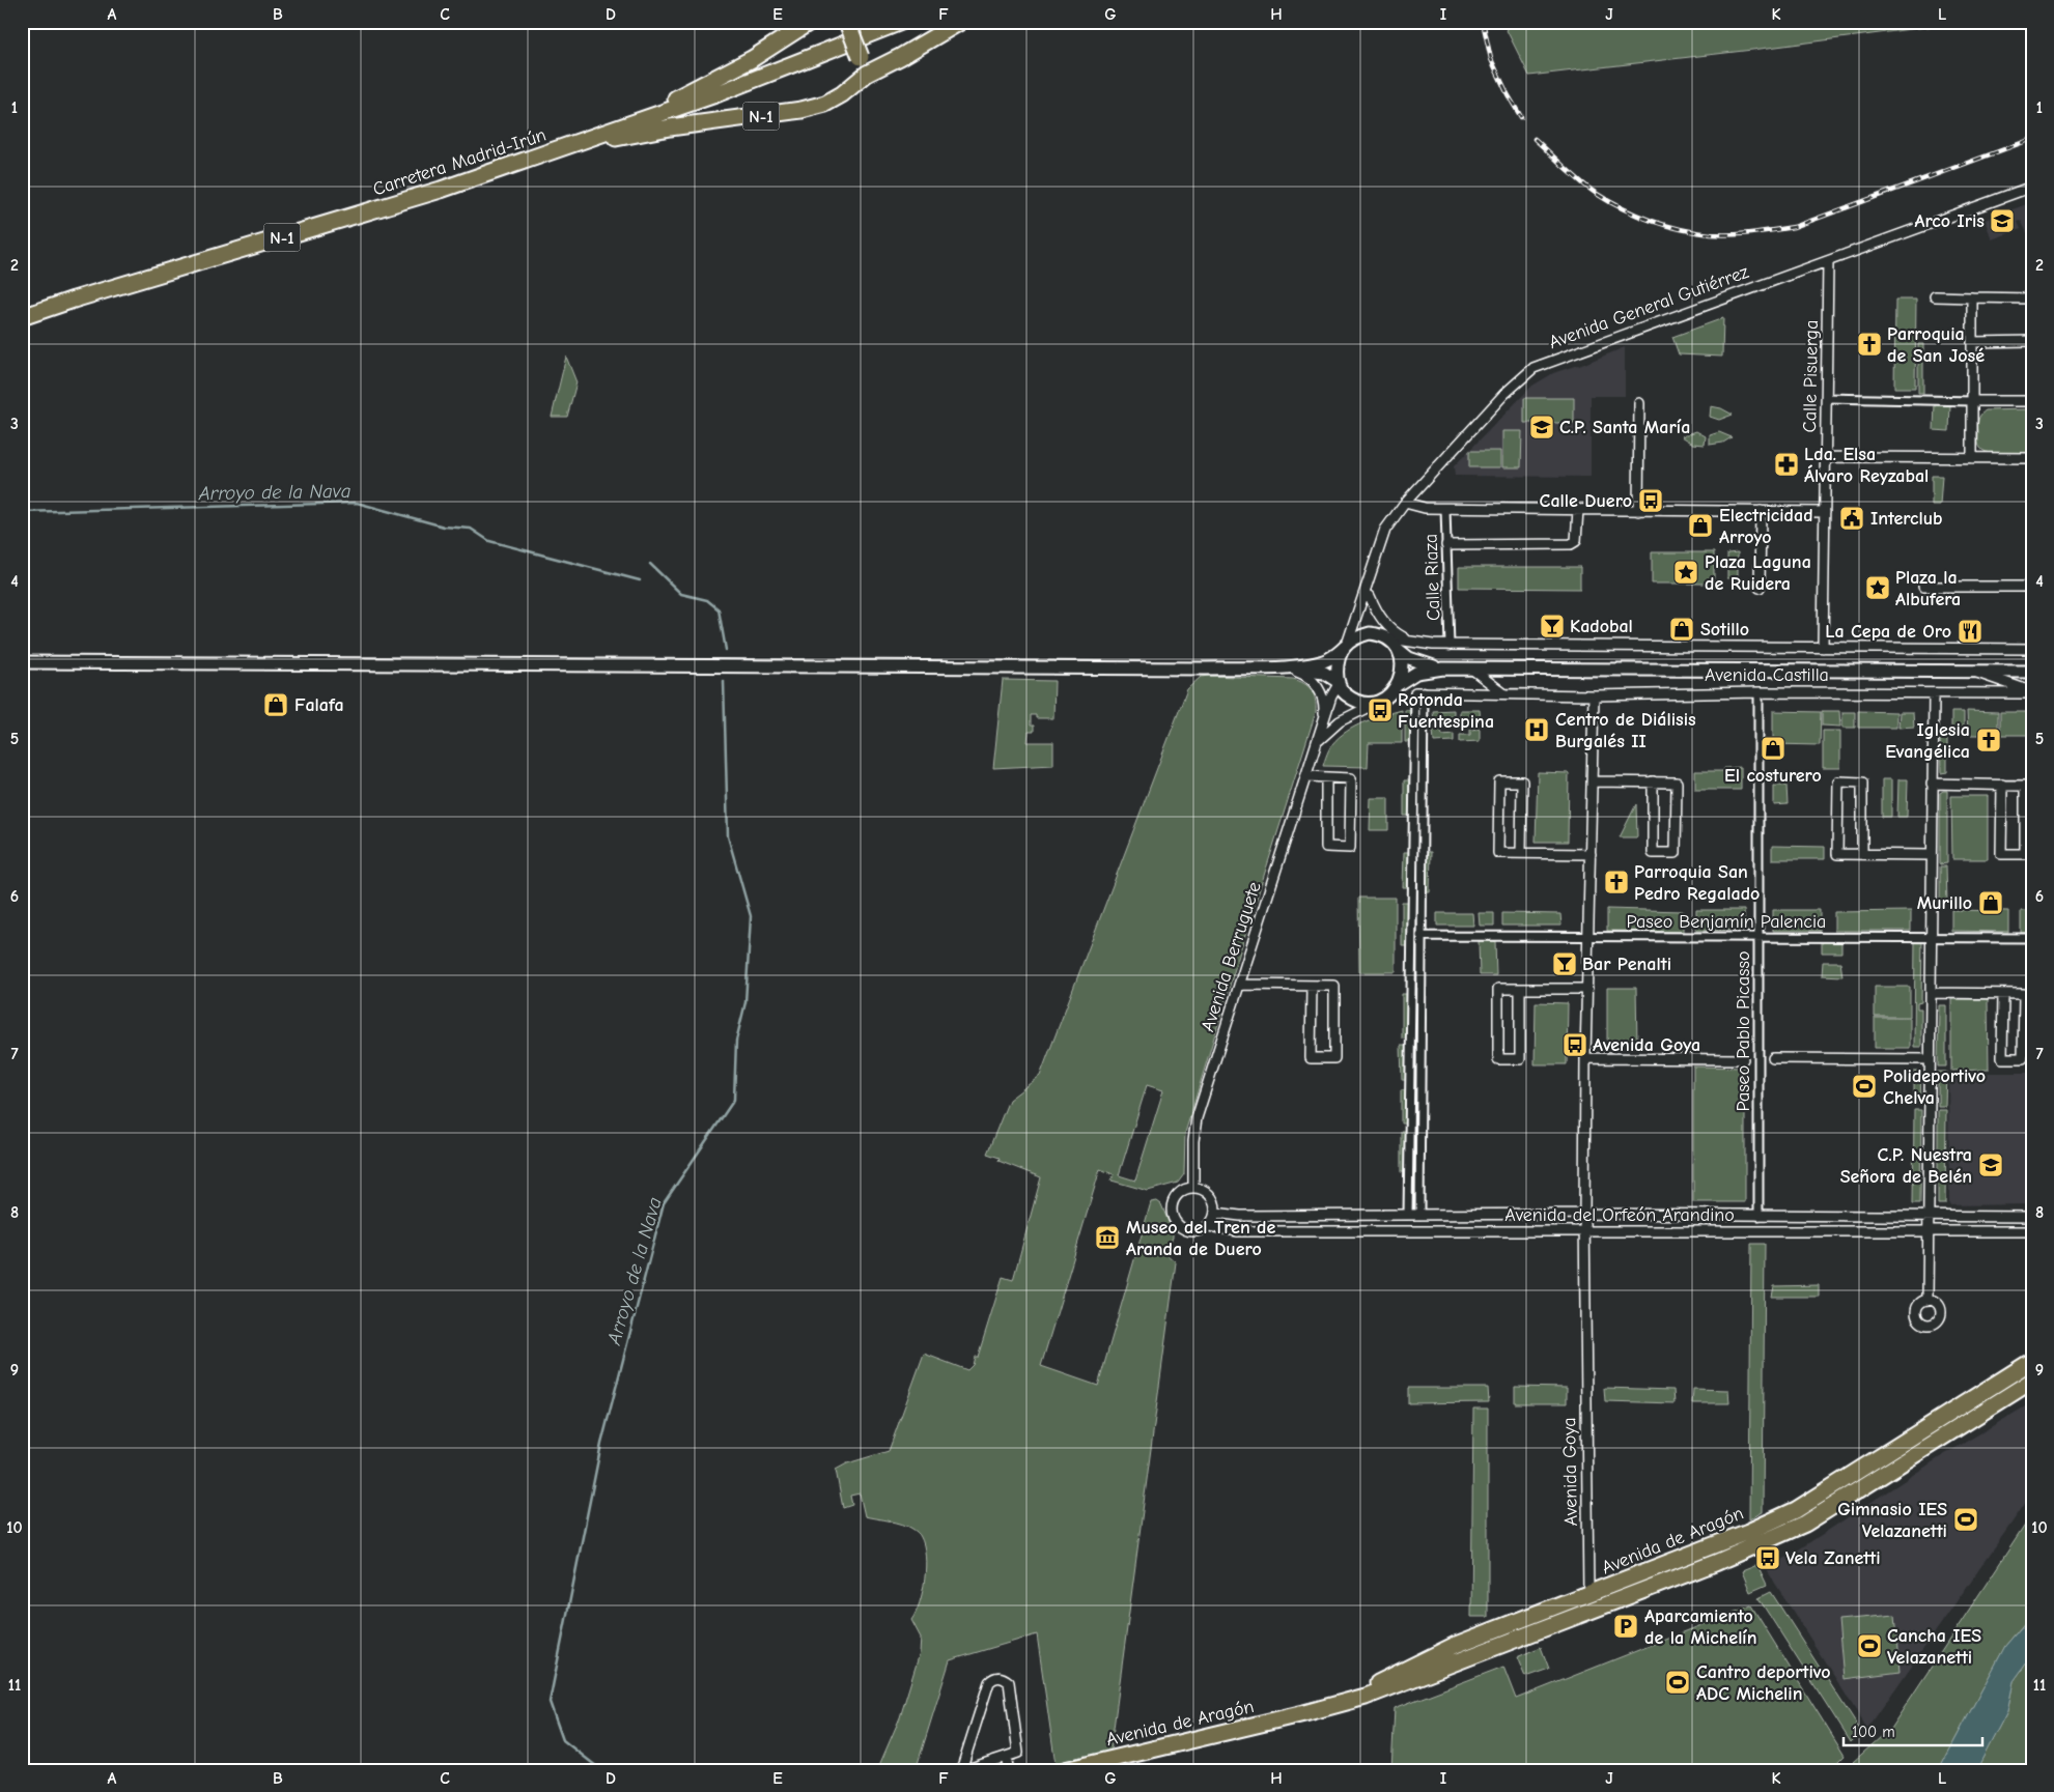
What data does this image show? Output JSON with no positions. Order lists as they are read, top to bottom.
{
  "streets": {
    "highway": ["N-1", "Carretera Madrid-Irún", "Avenida de Aragón"],
    "street": [
      "Avenida General Gutiérrez",
      "Calle Pisuerga",
      "Calle Riaza",
      "Avenida Castilla",
      "Paseo Benjamín Palencia",
      "Avenida Berruguete",
      "Paseo Pablo Picasso",
      "Avenida del Orfeón Arandino",
      "Avenida Goya"
    ]
  },
  "crossings": [
    ["N-1", "Carretera Madrid-Irún"],
    ["Avenida General Gutiérrez", "Calle Pisuerga"],
    ["Avenida General Gutiérrez", "Avenida Castilla"],
    ["Avenida General Gutiérrez", "Avenida Berruguete"],
    ["Calle Pisuerga", "Avenida Castilla"],
    ["Calle Riaza", "Avenida Castilla"],
    ["Avenida Castilla", "Avenida Berruguete"],
    ["Avenida Castilla", "Paseo Pablo Picasso"],
    ["Avenida Castilla", "Avenida Goya"],
    ["Paseo Benjamín Palencia", "Paseo Pablo Picasso"],
    ["Paseo Benjamín Palencia", "Avenida Goya"],
    ["Avenida Berruguete", "Avenida del Orfeón Arandino"],
    ["Paseo Pablo Picasso", "Avenida del Orfeón Arandino"],
    ["Avenida del Orfeón Arandino", "Avenida Goya"],
    ["Avenida Goya", "Avenida de Aragón"]
  ],
  "water": ["Arroyo de la Nava"],
  "places": {
    "school or university": ["Arco Iris", "C.P. Santa María", "C.P. Nuestra Señora de Belén"],
    "church": ["Parroquia de San José", "Iglesia Evangélica", "Parroquia San Pedro Regalado"],
    "pharmacy": ["Lda. Elsa Álvaro Reyzabal"],
    "bus stop": [
      "Calle Duero",
      "Rotonda Fuentespina",
      "Avenida Goya",
      "Vela Zanetti"
    ],
    "public building": ["Interclub"],
    "shop": [
      "Electricidad Arroyo",
      "Sotillo",
      "Falafa",
      "El costurero",
      "Murillo"
    ],
    "place": ["Plaza Laguna de Ruidera", "Plaza la Albufera"],
    "bar": ["Kadobal", "Bar Penalti"],
    "restaurant": ["La Cepa de Oro"],
    "hospital": ["Centro de Diálisis Burgalés II"],
    "sports": [
      "Polideportivo Chelva",
      "Gimnasio IES Velazanetti",
      "Cancha IES Velazanetti",
      "Cantro deportivo ADC Michelin"
    ],
    "museum": ["Museo del Tren de Aranda de Duero"],
    "parking": ["Aparcamiento de la Michelín"]
  },
  "scale_bar": "100 m",
  "grid": {
    "columns": [
      "A",
      "B",
      "C",
      "D",
      "E",
      "F",
      "G",
      "H",
      "I",
      "J",
      "K",
      "L"
    ],
    "rows": [
      "1",
      "2",
      "3",
      "4",
      "5",
      "6",
      "7",
      "8",
      "9",
      "10",
      "11"
    ]
  }
}
